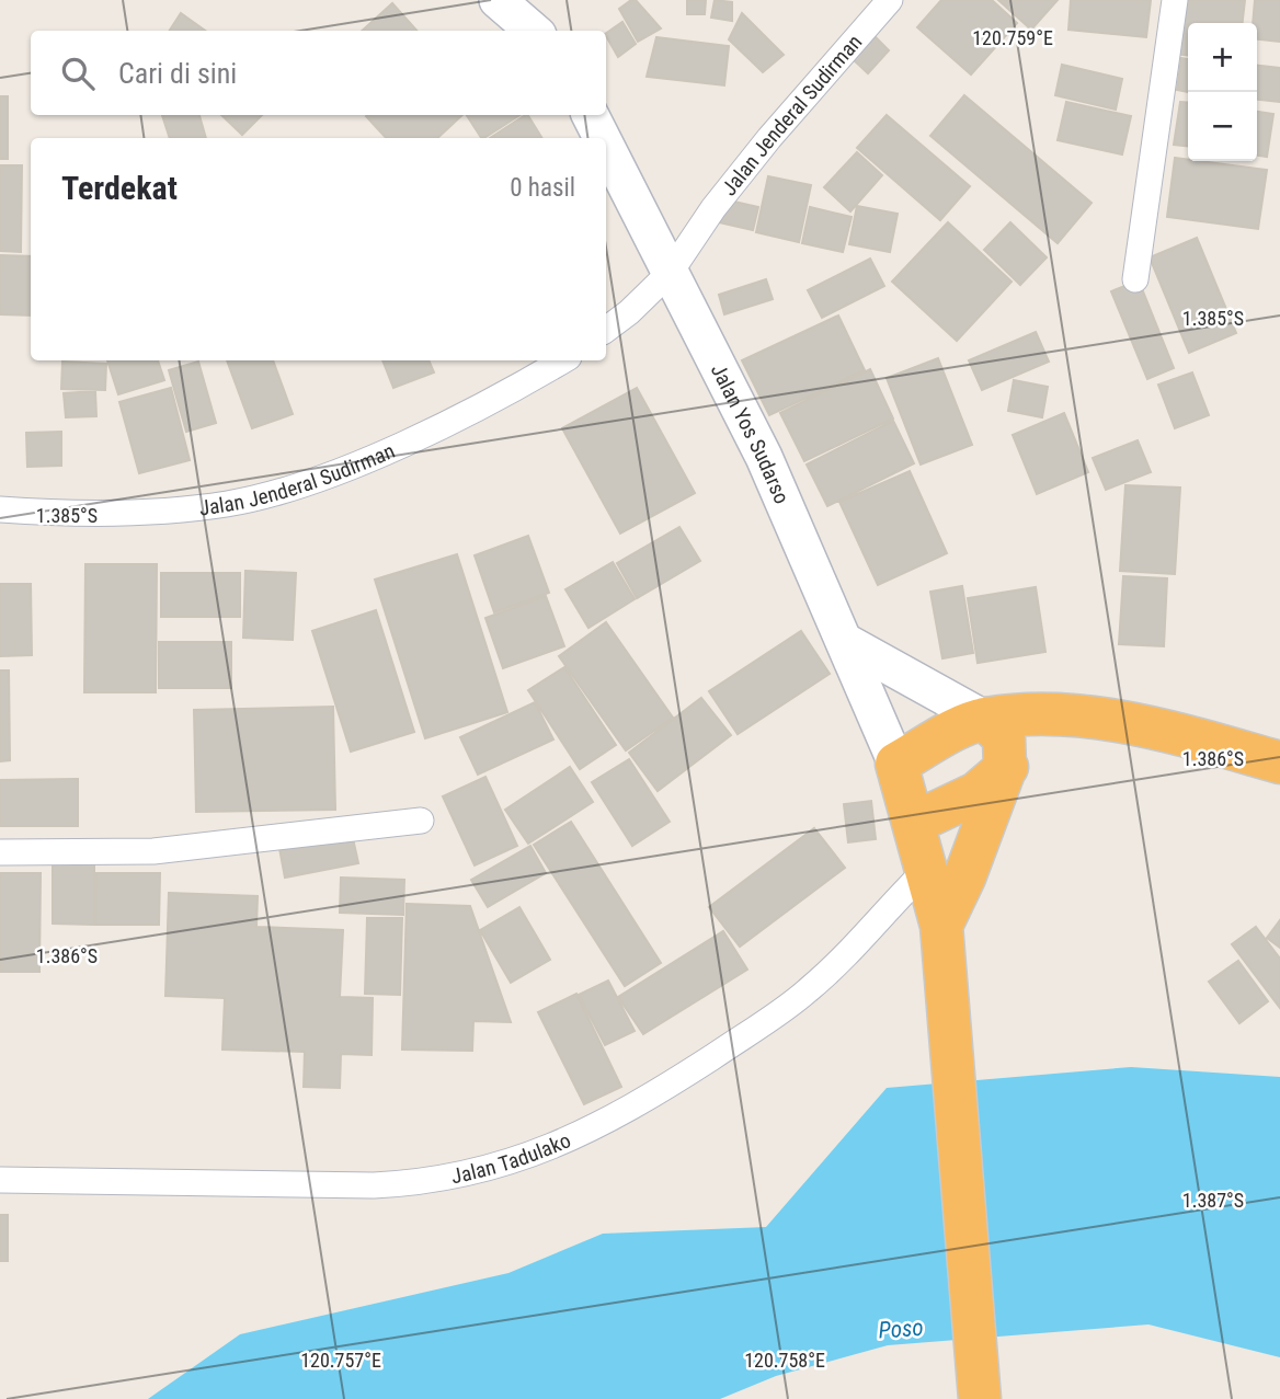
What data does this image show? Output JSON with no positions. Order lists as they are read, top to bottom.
{
  "streets": {
    "main road": ["Jalan Yos Sudarso"],
    "street": ["Jalan Jenderal Sudirman", "Jalan Tadulako"]
  },
  "crossings": [
    ["Jalan Jenderal Sudirman", "Jalan Yos Sudarso"]
  ],
  "water": ["Poso"],
  "page": {
    "map_buttons": ["+", "−"],
    "search": "Cari di sini",
    "heading": ["Terdekat", "0 hasil"]
  },
  "coordinates": [
    "120.759°E",
    "1.385°S",
    "1.386°S",
    "1.387°S",
    "120.757°E",
    "120.758°E"
  ]
}
